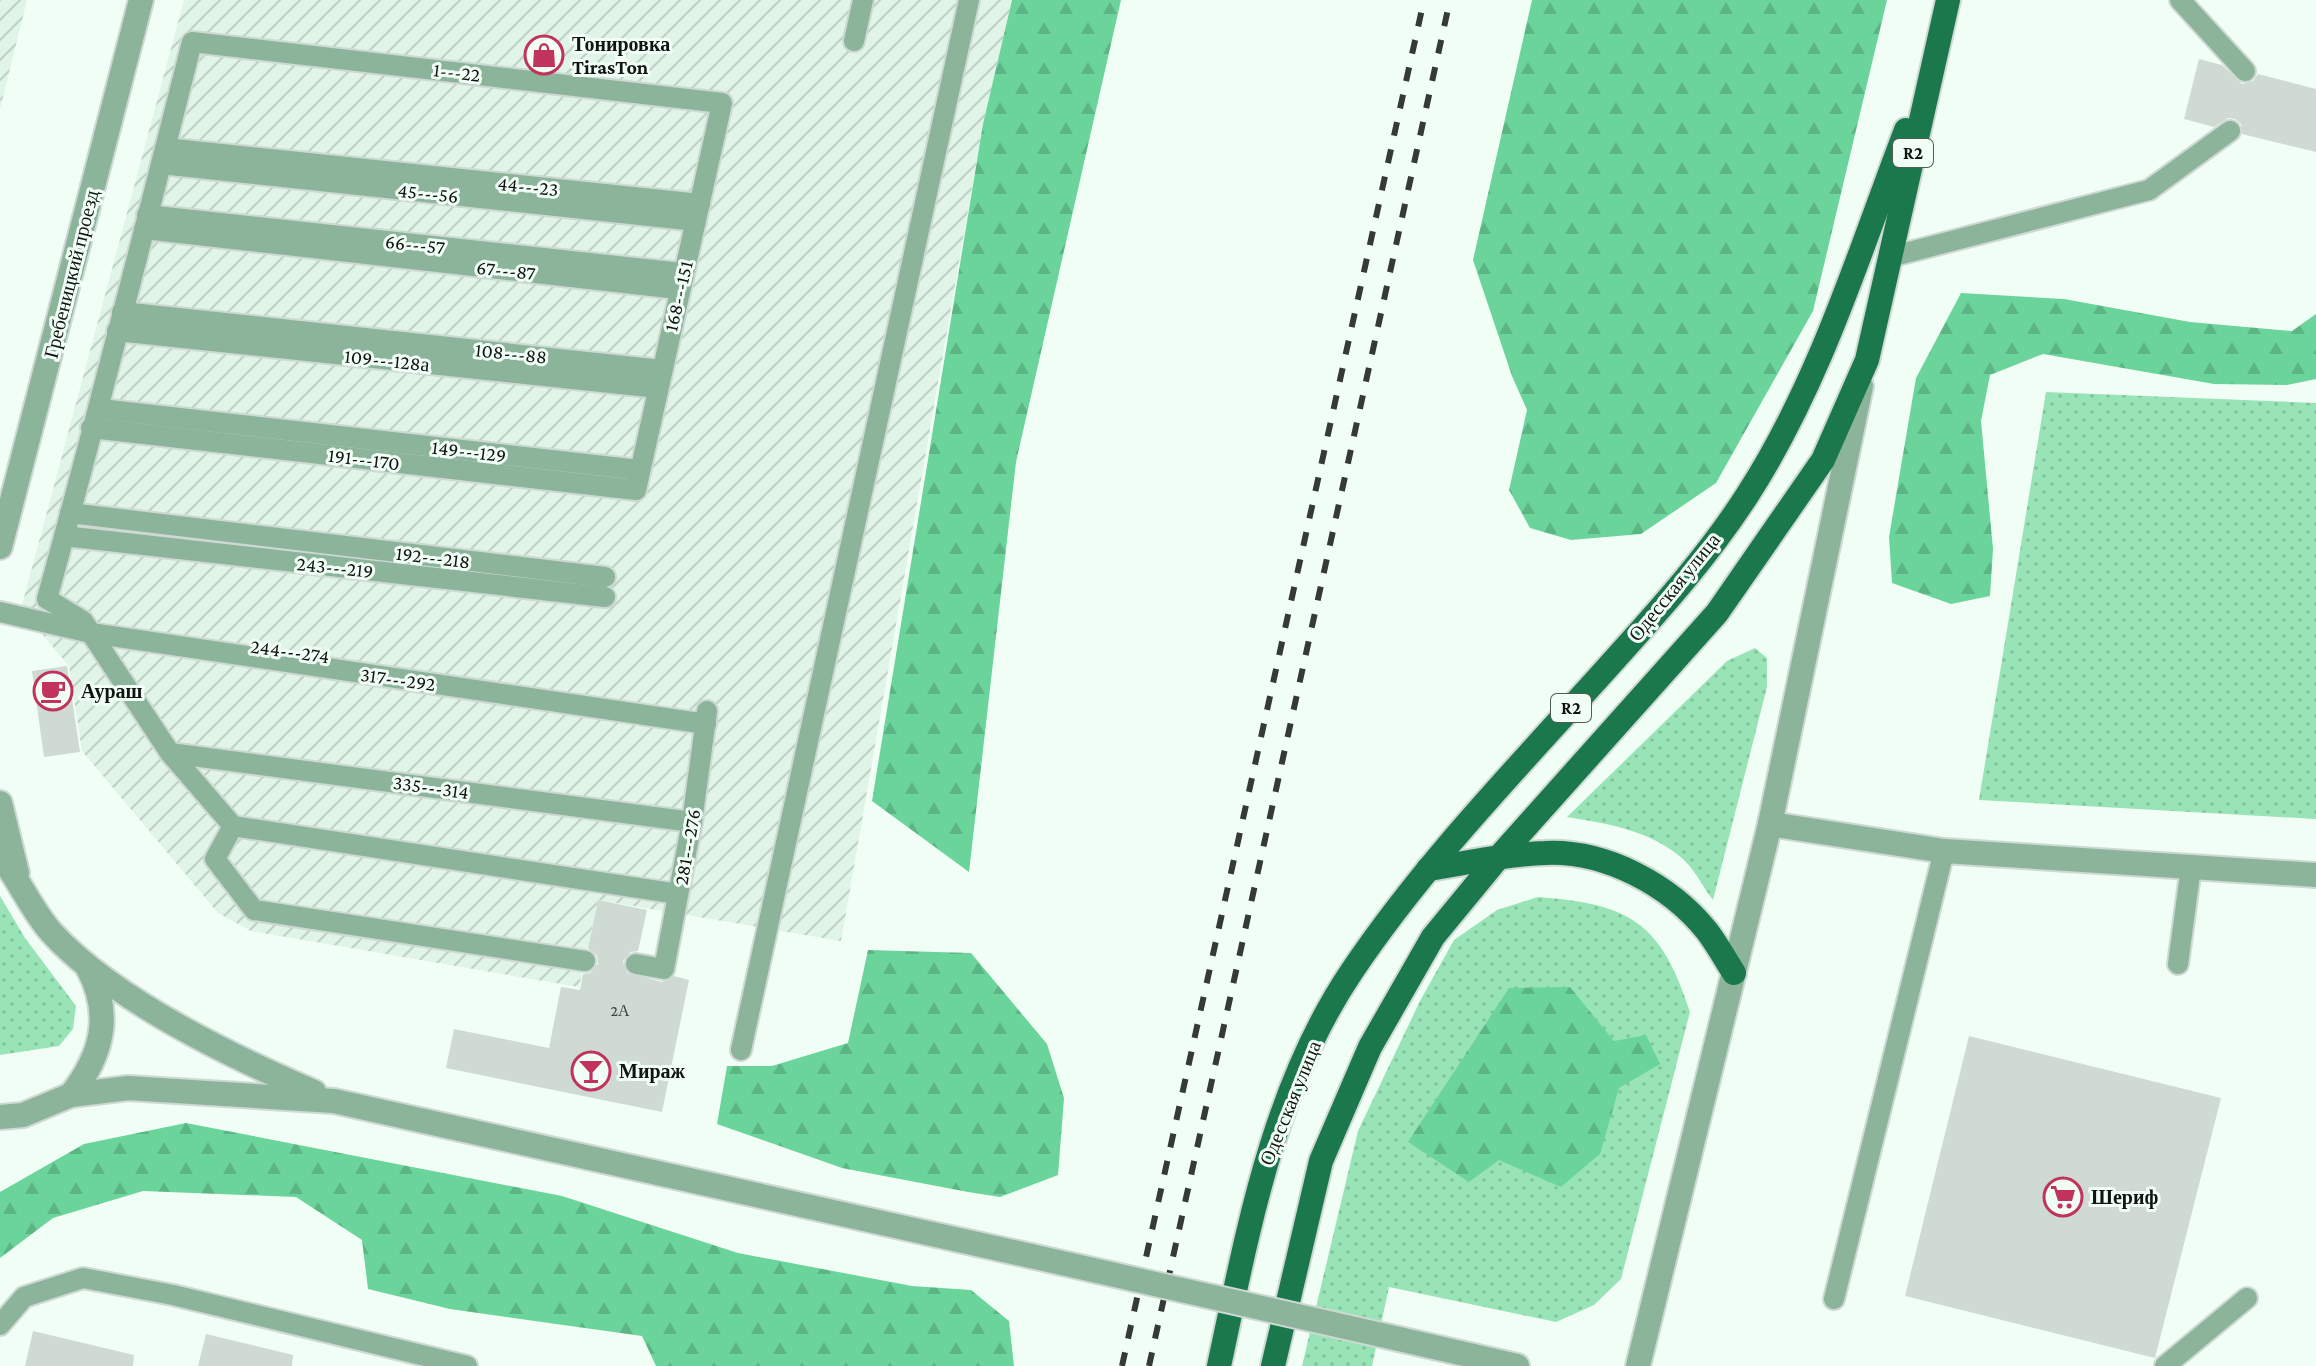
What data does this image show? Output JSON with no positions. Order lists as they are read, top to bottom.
{
  "streets": {
    "main road": ["R2", "Одесская улица"],
    "street": ["Гребеницкий проезд"],
    "lane": [
      "1---22",
      "45---56",
      "67---87",
      "168---151",
      "109---128а",
      "149---129",
      "191---170",
      "192---218",
      "243---219",
      "244---274",
      "335---314",
      "281---276"
    ]
  },
  "crossings": [
    ["1---22", "45---56"],
    ["1---22", "168---151"],
    ["R2", "Одесская улица"],
    ["45---56", "168---151"],
    ["67---87", "168---151"],
    ["168---151", "109---128а"],
    ["168---151", "149---129"],
    ["168---151", "191---170"],
    ["149---129", "191---170"],
    ["192---218", "243---219"],
    ["244---274", "281---276"],
    ["335---314", "281---276"]
  ],
  "places": {
    "shop": ["Тонировка TirasTon"],
    "cafe": ["Аураш"],
    "bar": ["Мираж"],
    "supermarket": ["Шериф"]
  },
  "house_numbers": ["2А"]
}
